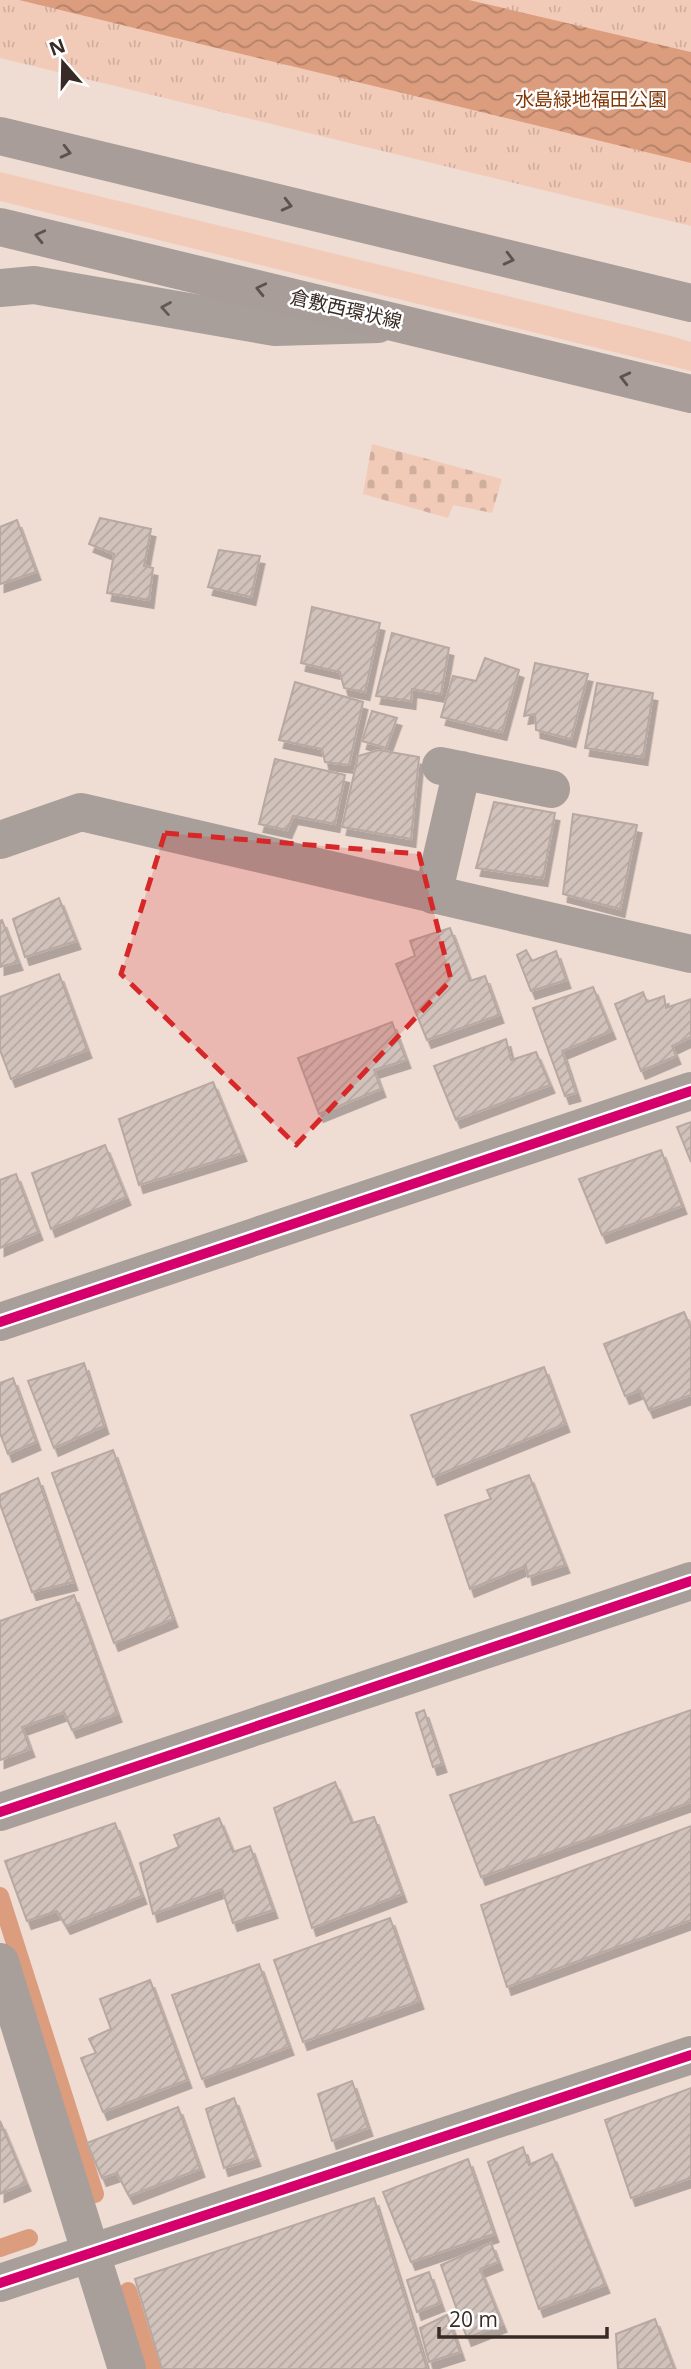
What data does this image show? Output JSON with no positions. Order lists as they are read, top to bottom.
{
  "streets": {
    "main road": ["倉敷西環状線"]
  },
  "parks": ["水島緑地福田公園"],
  "scale_bar": "20 m",
  "north": "top"
}
